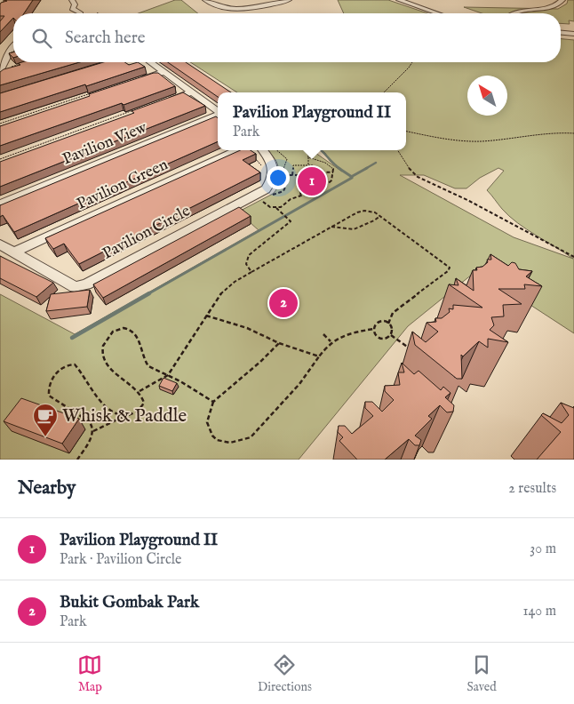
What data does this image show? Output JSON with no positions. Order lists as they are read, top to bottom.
{
  "streets": {
    "street": ["Pavilion View", "Pavilion Green", "Pavilion Circle"]
  },
  "crossings": [
    ["Pavilion Green", "Pavilion Circle"]
  ],
  "places": {
    "cafe": ["Whisk & Paddle"]
  },
  "north": "top left",
  "page": {
    "search": "Search here",
    "popup": ["Pavilion Playground II", "Park"],
    "pins": ["1", "2"],
    "heading": ["Nearby", "2 results"],
    "list": [
      {
        "mark": "1",
        "name": "Pavilion Playground II",
        "note": "Park · Pavilion Circle",
        "value": "30 m"
      },
      {
        "mark": "2",
        "name": "Bukit Gombak Park",
        "note": "Park",
        "value": "140 m"
      }
    ],
    "nav": ["Map", "Directions", "Saved"]
  }
}
